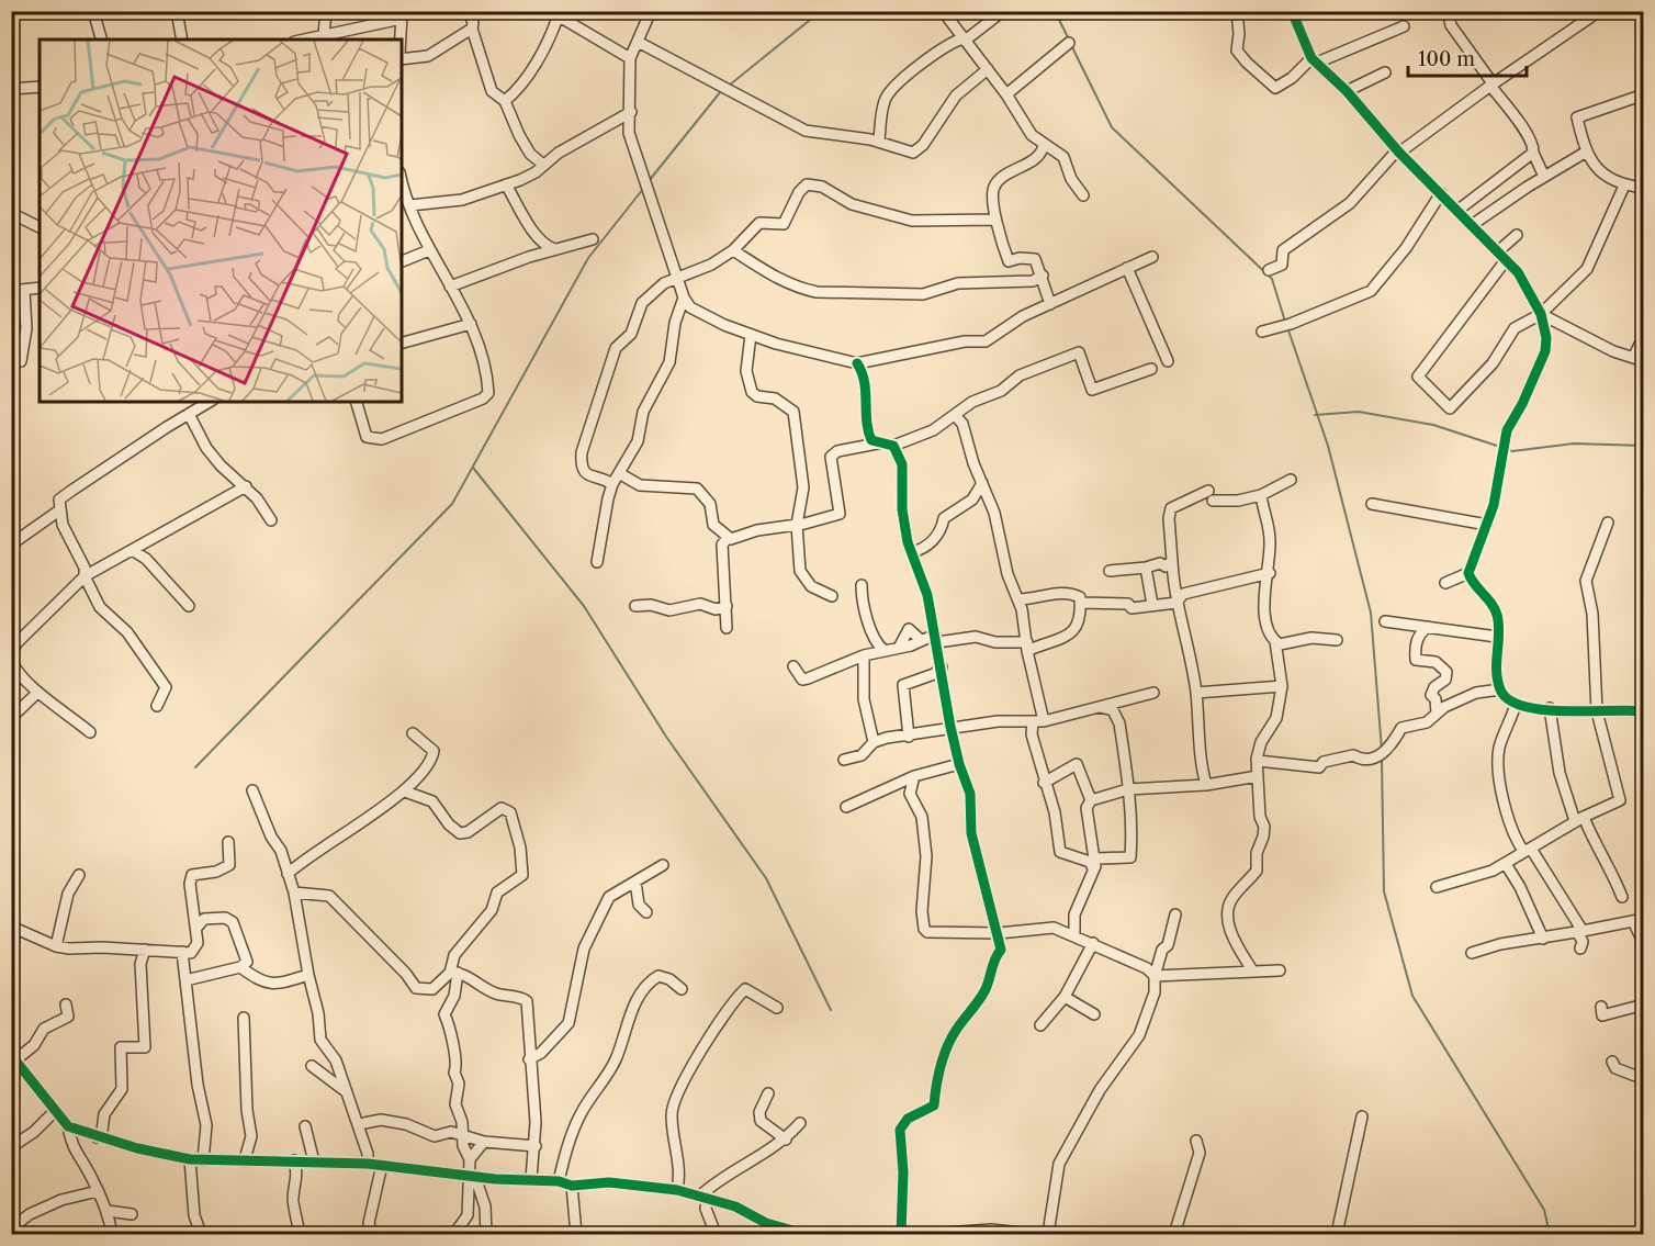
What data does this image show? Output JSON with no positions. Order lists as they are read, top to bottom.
{
  "scale_bar": "100 m"
}
